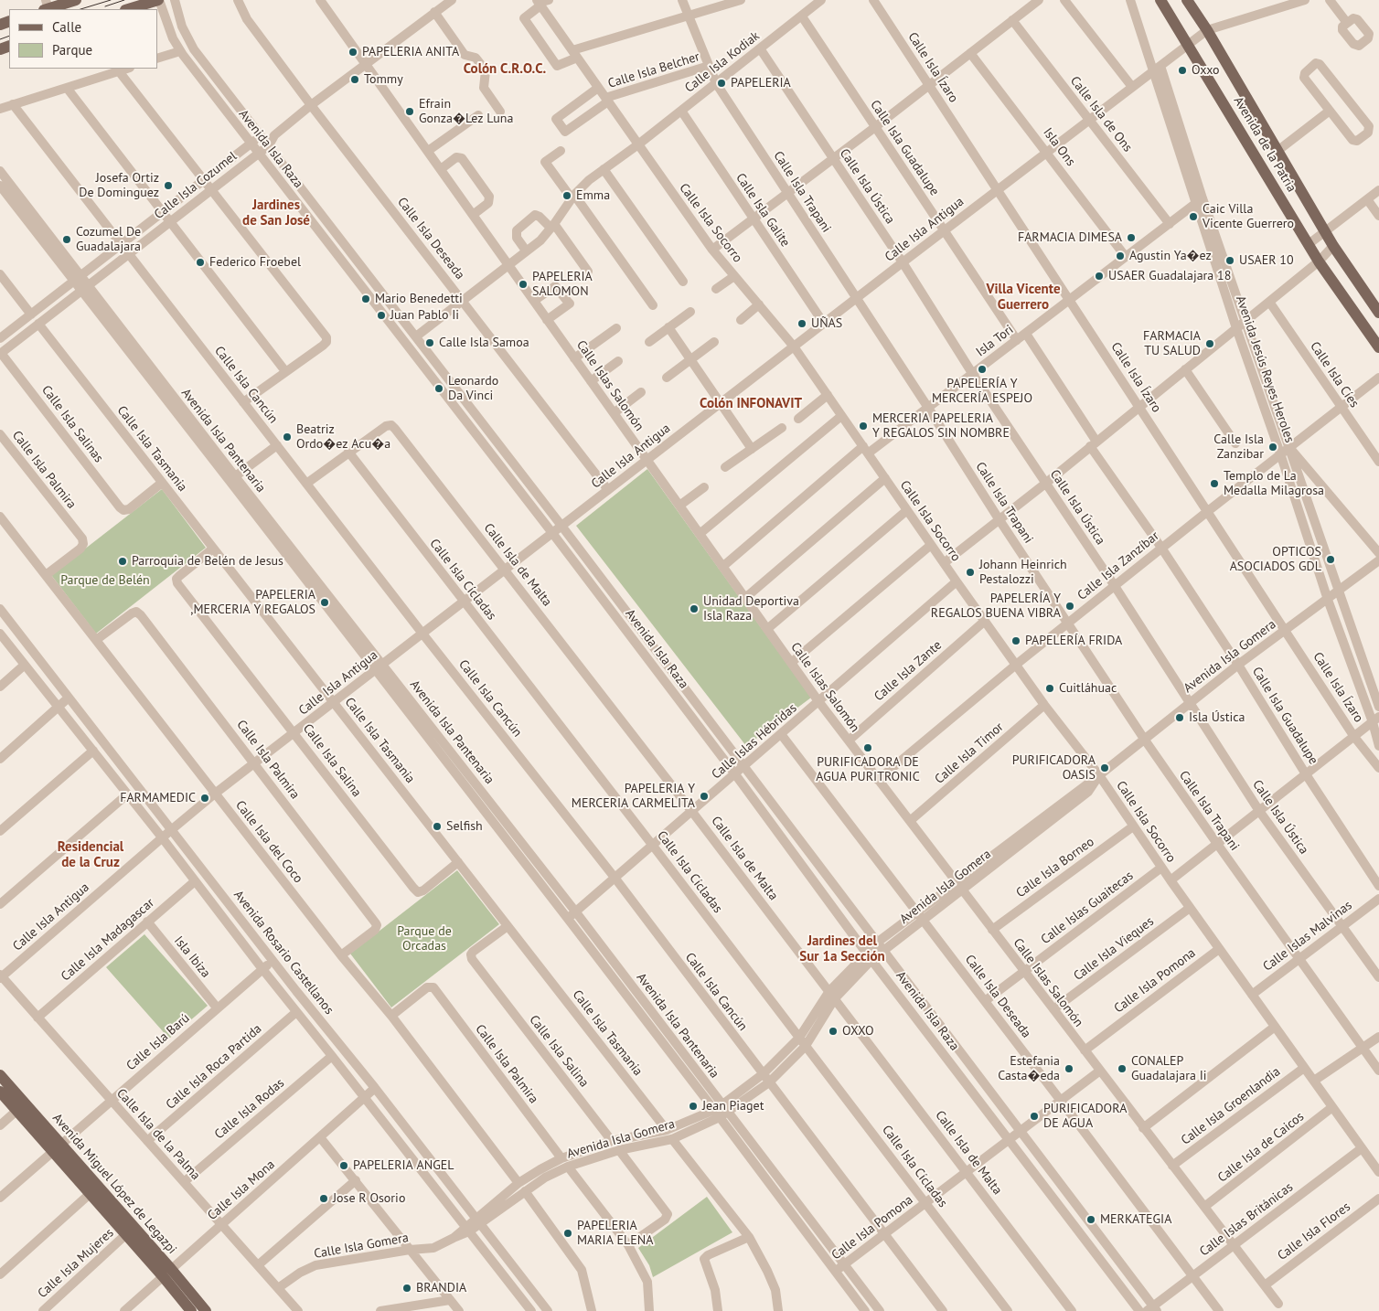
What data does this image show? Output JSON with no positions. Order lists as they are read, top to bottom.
{
  "streets": {
    "main road": ["Avenida de la Patria", "Avenida Miguel López de Legazpi"],
    "street": [
      "Calle Isla Kodiak",
      "Calle Isla Ízaro",
      "Calle Isla Belcher",
      "Calle Isla de Ons",
      "Isla Ons",
      "Calle Isla Guadalupe",
      "Avenida Isla Raza",
      "Calle Isla Cozumel",
      "Calle Isla Ústica",
      "Calle Isla Trapani",
      "Calle Isla Galite",
      "Calle Isla Socorro",
      "Calle Isla Antigua",
      "Calle Isla Deseada",
      "Isla Tori",
      "Avenida Jesús Reyes Heroles",
      "Calle Isla Cíes",
      "Calle Isla Cancún",
      "Calle Islas Salomón",
      "Calle Isla Salinas",
      "Avenida Isla Pantenaria",
      "Calle Isla Tasmania",
      "Calle Isla Palmira",
      "Calle Isla de Malta",
      "Calle Isla Zanzíbar",
      "Calle Isla Cícladas",
      "Avenida Isla Gomera",
      "Calle Isla Zante",
      "Calle Islas Hébridas",
      "Calle Isla Timor",
      "Calle Isla Salina",
      "Calle Isla del Coco",
      "Calle Isla Borneo",
      "Calle Islas Guaitecas",
      "Calle Islas Malvinas",
      "Calle Isla Madagascar",
      "Calle Isla Vieques",
      "Avenida Rosario Castellanos",
      "Isla Ibiza",
      "Calle Isla Pomona",
      "Calle Isla Barú",
      "Calle Isla Roca Partida",
      "Calle Isla Groenlandia",
      "Calle Isla Rodas",
      "Calle Isla de la Palma",
      "Calle Isla de Caicos",
      "Calle Isla Mona",
      "Calle Islas Británicas",
      "Calle Isla Flores",
      "Calle Isla Gomera",
      "Calle Isla Mujeres"
    ]
  },
  "crossings": [
    ["Calle Isla Kodiak", "Calle Isla Guadalupe"],
    ["Calle Isla Kodiak", "Calle Isla Ústica"],
    ["Calle Isla Kodiak", "Calle Isla Trapani"],
    ["Calle Isla Kodiak", "Calle Isla Galite"],
    ["Calle Isla Kodiak", "Calle Isla Socorro"],
    ["Calle Isla Ízaro", "Calle Isla Antigua"],
    ["Calle Isla Ízaro", "Isla Tori"],
    ["Calle Isla Ízaro", "Calle Isla Zanzíbar"],
    ["Calle Isla Ízaro", "Avenida Isla Gomera"],
    ["Calle Isla Belcher", "Calle Isla Trapani"],
    ["Calle Isla Belcher", "Calle Isla Socorro"],
    ["Calle Isla de Ons", "Calle Isla Antigua"],
    ["Calle Isla de Ons", "Isla Tori"],
    ["Avenida de la Patria", "Calle Isla Antigua"],
    ["Isla Ons", "Calle Isla Antigua"],
    ["Isla Ons", "Isla Tori"],
    ["Calle Isla Guadalupe", "Calle Isla Antigua"],
    ["Calle Isla Guadalupe", "Isla Tori"],
    ["Calle Isla Guadalupe", "Calle Isla Zanzíbar"],
    ["Calle Isla Guadalupe", "Avenida Isla Gomera"],
    ["Avenida Isla Raza", "Calle Isla Cozumel"],
    ["Avenida Isla Raza", "Calle Isla Antigua"],
    ["Avenida Isla Raza", "Avenida Isla Gomera"],
    ["Avenida Isla Raza", "Calle Islas Hébridas"],
    ["Avenida Isla Raza", "Calle Isla Pomona"],
    ["Avenida Isla Raza", "Calle Islas Británicas"],
    ["Calle Isla Cozumel", "Calle Isla Deseada"],
    ["Calle Isla Cozumel", "Calle Isla Cancún"],
    ["Calle Isla Cozumel", "Calle Islas Salomón"],
    ["Calle Isla Cozumel", "Calle Isla Salinas"],
    ["Calle Isla Cozumel", "Avenida Isla Pantenaria"],
    ["Calle Isla Cozumel", "Calle Isla Tasmania"],
    ["Calle Isla Ústica", "Calle Isla Antigua"],
    ["Calle Isla Ústica", "Isla Tori"],
    ["Calle Isla Ústica", "Calle Isla Zanzíbar"],
    ["Calle Isla Ústica", "Avenida Isla Gomera"],
    ["Calle Isla Ústica", "Calle Islas Malvinas"],
    ["Calle Isla Trapani", "Calle Isla Antigua"],
    ["Calle Isla Trapani", "Isla Tori"],
    ["Calle Isla Trapani", "Calle Isla Zanzíbar"],
    ["Calle Isla Trapani", "Avenida Isla Gomera"],
    ["Calle Isla Trapani", "Calle Islas Malvinas"],
    ["Calle Isla Galite", "Calle Isla Antigua"],
    ["Calle Isla Socorro", "Calle Isla Antigua"],
    ["Calle Isla Socorro", "Isla Tori"],
    ["Calle Isla Socorro", "Calle Isla Zanzíbar"],
    ["Calle Isla Socorro", "Avenida Isla Gomera"],
    ["Calle Isla Socorro", "Calle Isla Zante"],
    ["Calle Isla Socorro", "Calle Islas Hébridas"],
    ["Calle Isla Socorro", "Calle Isla Timor"],
    ["Calle Isla Socorro", "Calle Isla Borneo"],
    ["Calle Isla Socorro", "Calle Islas Guaitecas"],
    ["Calle Isla Socorro", "Calle Islas Malvinas"],
    ["Calle Isla Socorro", "Calle Isla Vieques"],
    ["Calle Isla Socorro", "Calle Isla Pomona"],
    ["Calle Isla Socorro", "Calle Isla Groenlandia"],
    ["Calle Isla Socorro", "Calle Isla de Caicos"],
    ["Calle Isla Socorro", "Calle Islas Británicas"],
    ["Calle Isla Antigua", "Calle Isla Deseada"],
    ["Calle Isla Antigua", "Avenida Jesús Reyes Heroles"],
    ["Calle Isla Antigua", "Calle Isla Cancún"],
    ["Calle Isla Antigua", "Calle Islas Salomón"],
    ["Calle Isla Antigua", "Avenida Isla Pantenaria"],
    ["Calle Isla Antigua", "Calle Isla Tasmania"],
    ["Calle Isla Antigua", "Calle Isla Palmira"],
    ["Calle Isla Antigua", "Calle Isla de Malta"],
    ["Calle Isla Antigua", "Calle Isla Cícladas"],
    ["Calle Isla Antigua", "Calle Isla Salina"],
    ["Calle Isla Antigua", "Calle Isla del Coco"],
    ["Calle Isla Antigua", "Avenida Rosario Castellanos"],
    ["Calle Isla Antigua", "Calle Isla de la Palma"],
    ["Calle Isla Deseada", "Avenida Isla Gomera"],
    ["Calle Isla Deseada", "Calle Islas Hébridas"],
    ["Calle Isla Deseada", "Calle Islas Guaitecas"],
    ["Calle Isla Deseada", "Calle Isla Pomona"],
    ["Calle Isla Deseada", "Calle Islas Británicas"],
    ["Isla Tori", "Avenida Jesús Reyes Heroles"],
    ["Isla Tori", "Calle Islas Salomón"],
    ["Avenida Jesús Reyes Heroles", "Calle Isla Zanzíbar"],
    ["Avenida Jesús Reyes Heroles", "Avenida Isla Gomera"],
    ["Calle Isla Cíes", "Calle Isla Zanzíbar"],
    ["Calle Isla Cancún", "Avenida Isla Gomera"],
    ["Calle Isla Cancún", "Calle Islas Hébridas"],
    ["Calle Isla Cancún", "Calle Isla Pomona"],
    ["Calle Islas Salomón", "Calle Isla Zanzíbar"],
    ["Calle Islas Salomón", "Avenida Isla Gomera"],
    ["Calle Islas Salomón", "Calle Isla Zante"],
    ["Calle Islas Salomón", "Calle Islas Hébridas"],
    ["Calle Islas Salomón", "Calle Isla Timor"],
    ["Calle Islas Salomón", "Calle Isla Borneo"],
    ["Calle Islas Salomón", "Calle Islas Guaitecas"],
    ["Calle Islas Salomón", "Calle Isla Vieques"],
    ["Calle Islas Salomón", "Calle Isla Pomona"],
    ["Calle Islas Salomón", "Calle Isla Groenlandia"],
    ["Calle Islas Salomón", "Calle Isla de Caicos"],
    ["Calle Islas Salomón", "Calle Islas Británicas"],
    ["Calle Islas Salomón", "Calle Isla Flores"],
    ["Calle Isla Salinas", "Calle Isla Tasmania"],
    ["Avenida Isla Pantenaria", "Avenida Isla Gomera"],
    ["Avenida Isla Pantenaria", "Calle Islas Hébridas"],
    ["Avenida Isla Pantenaria", "Calle Isla Pomona"],
    ["Calle Isla Tasmania", "Avenida Isla Gomera"],
    ["Calle Isla Tasmania", "Calle Isla Salina"],
    ["Calle Isla Palmira", "Avenida Isla Gomera"],
    ["Calle Isla Palmira", "Calle Isla del Coco"],
    ["Calle Isla de Malta", "Calle Isla Cícladas"],
    ["Calle Isla de Malta", "Avenida Isla Gomera"],
    ["Calle Isla de Malta", "Calle Islas Hébridas"],
    ["Calle Isla de Malta", "Calle Isla Pomona"],
    ["Calle Isla Cícladas", "Avenida Isla Gomera"],
    ["Calle Isla Cícladas", "Calle Islas Hébridas"],
    ["Calle Isla Cícladas", "Calle Isla Pomona"],
    ["Avenida Isla Gomera", "Calle Isla Salina"],
    ["Avenida Isla Gomera", "Calle Isla del Coco"],
    ["Avenida Isla Gomera", "Avenida Rosario Castellanos"],
    ["Avenida Isla Gomera", "Calle Isla Gomera"],
    ["Calle Isla Madagascar", "Avenida Rosario Castellanos"],
    ["Calle Isla Madagascar", "Isla Ibiza"],
    ["Calle Isla Madagascar", "Calle Isla de la Palma"],
    ["Avenida Rosario Castellanos", "Calle Isla Barú"],
    ["Avenida Rosario Castellanos", "Calle Isla Roca Partida"],
    ["Avenida Rosario Castellanos", "Calle Isla Rodas"],
    ["Avenida Rosario Castellanos", "Calle Isla Mona"],
    ["Avenida Rosario Castellanos", "Calle Isla Gomera"],
    ["Isla Ibiza", "Calle Isla Barú"],
    ["Calle Isla Barú", "Calle Isla de la Palma"],
    ["Calle Isla Barú", "Avenida Miguel López de Legazpi"],
    ["Calle Isla Roca Partida", "Calle Isla de la Palma"],
    ["Calle Isla Rodas", "Calle Isla de la Palma"],
    ["Calle Isla de la Palma", "Calle Isla Mona"],
    ["Calle Isla de la Palma", "Calle Isla Gomera"],
    ["Avenida Miguel López de Legazpi", "Calle Isla Mona"],
    ["Avenida Miguel López de Legazpi", "Calle Isla Mujeres"]
  ],
  "districts": [
    "Colón C.R.O.C.",
    "Jardines de San José",
    "Villa Vicente Guerrero",
    "Colón INFONAVIT",
    "Residencial de la Cruz",
    "Jardines del Sur 1a Sección"
  ],
  "parks": ["Parque de Belén", "Parque de Orcadas"],
  "places": [
    "PAPELERIA ANITA",
    "Oxxo",
    "Tommy",
    "PAPELERIA",
    "Efrain Gonza�Lez Luna",
    "Josefa Ortiz De Dominguez",
    "Emma",
    "Caic Villa Vicente Guerrero",
    "FARMACIA DIMESA",
    "Cozumel De Guadalajara",
    "Agustin Ya�ez",
    "USAER 10",
    "Federico Froebel",
    "USAER Guadalajara 18",
    "PAPELERIA SALOMON",
    "Mario Benedetti",
    "Juan Pablo Ii",
    "UÑAS",
    "Calle Isla Samoa",
    "FARMACIA TU SALUD",
    "PAPELERÍA Y MERCERÍA ESPEJO",
    "Leonardo Da Vinci",
    "MERCERIA PAPELERIA Y REGALOS SIN NOMBRE",
    "Beatriz Ordo�ez Acu�a",
    "Calle Isla Zanzibar",
    "Templo de La Medalla Milagrosa",
    "OPTICOS ASOCIADOS GDL",
    "Parroquia de Belén de Jesus",
    "Johann Heinrich Pestalozzi",
    "PAPELERIA ,MERCERIA Y REGALOS",
    "PAPELERÍA Y REGALOS BUENA VIBRA",
    "Unidad Deportiva Isla Raza",
    "PAPELERÍA FRIDA",
    "Cuitláhuac",
    "Isla Ústica",
    "PURIFICADORA DE AGUA PURITRONIC",
    "PURIFICADORA OASIS",
    "PAPELERIA Y MERCERIA CARMELITA",
    "FARMAMEDIC",
    "Selfish",
    "OXXO",
    "Estefania Casta�eda",
    "CONALEP Guadalajara Ii",
    "Jean Piaget",
    "PURIFICADORA DE AGUA",
    "PAPELERIA ANGEL",
    "Jose R Osorio",
    "MERKATEGIA",
    "PAPELERIA MARIA ELENA",
    "BRANDIA"
  ],
  "legend": ["Calle", "Parque"]
}
